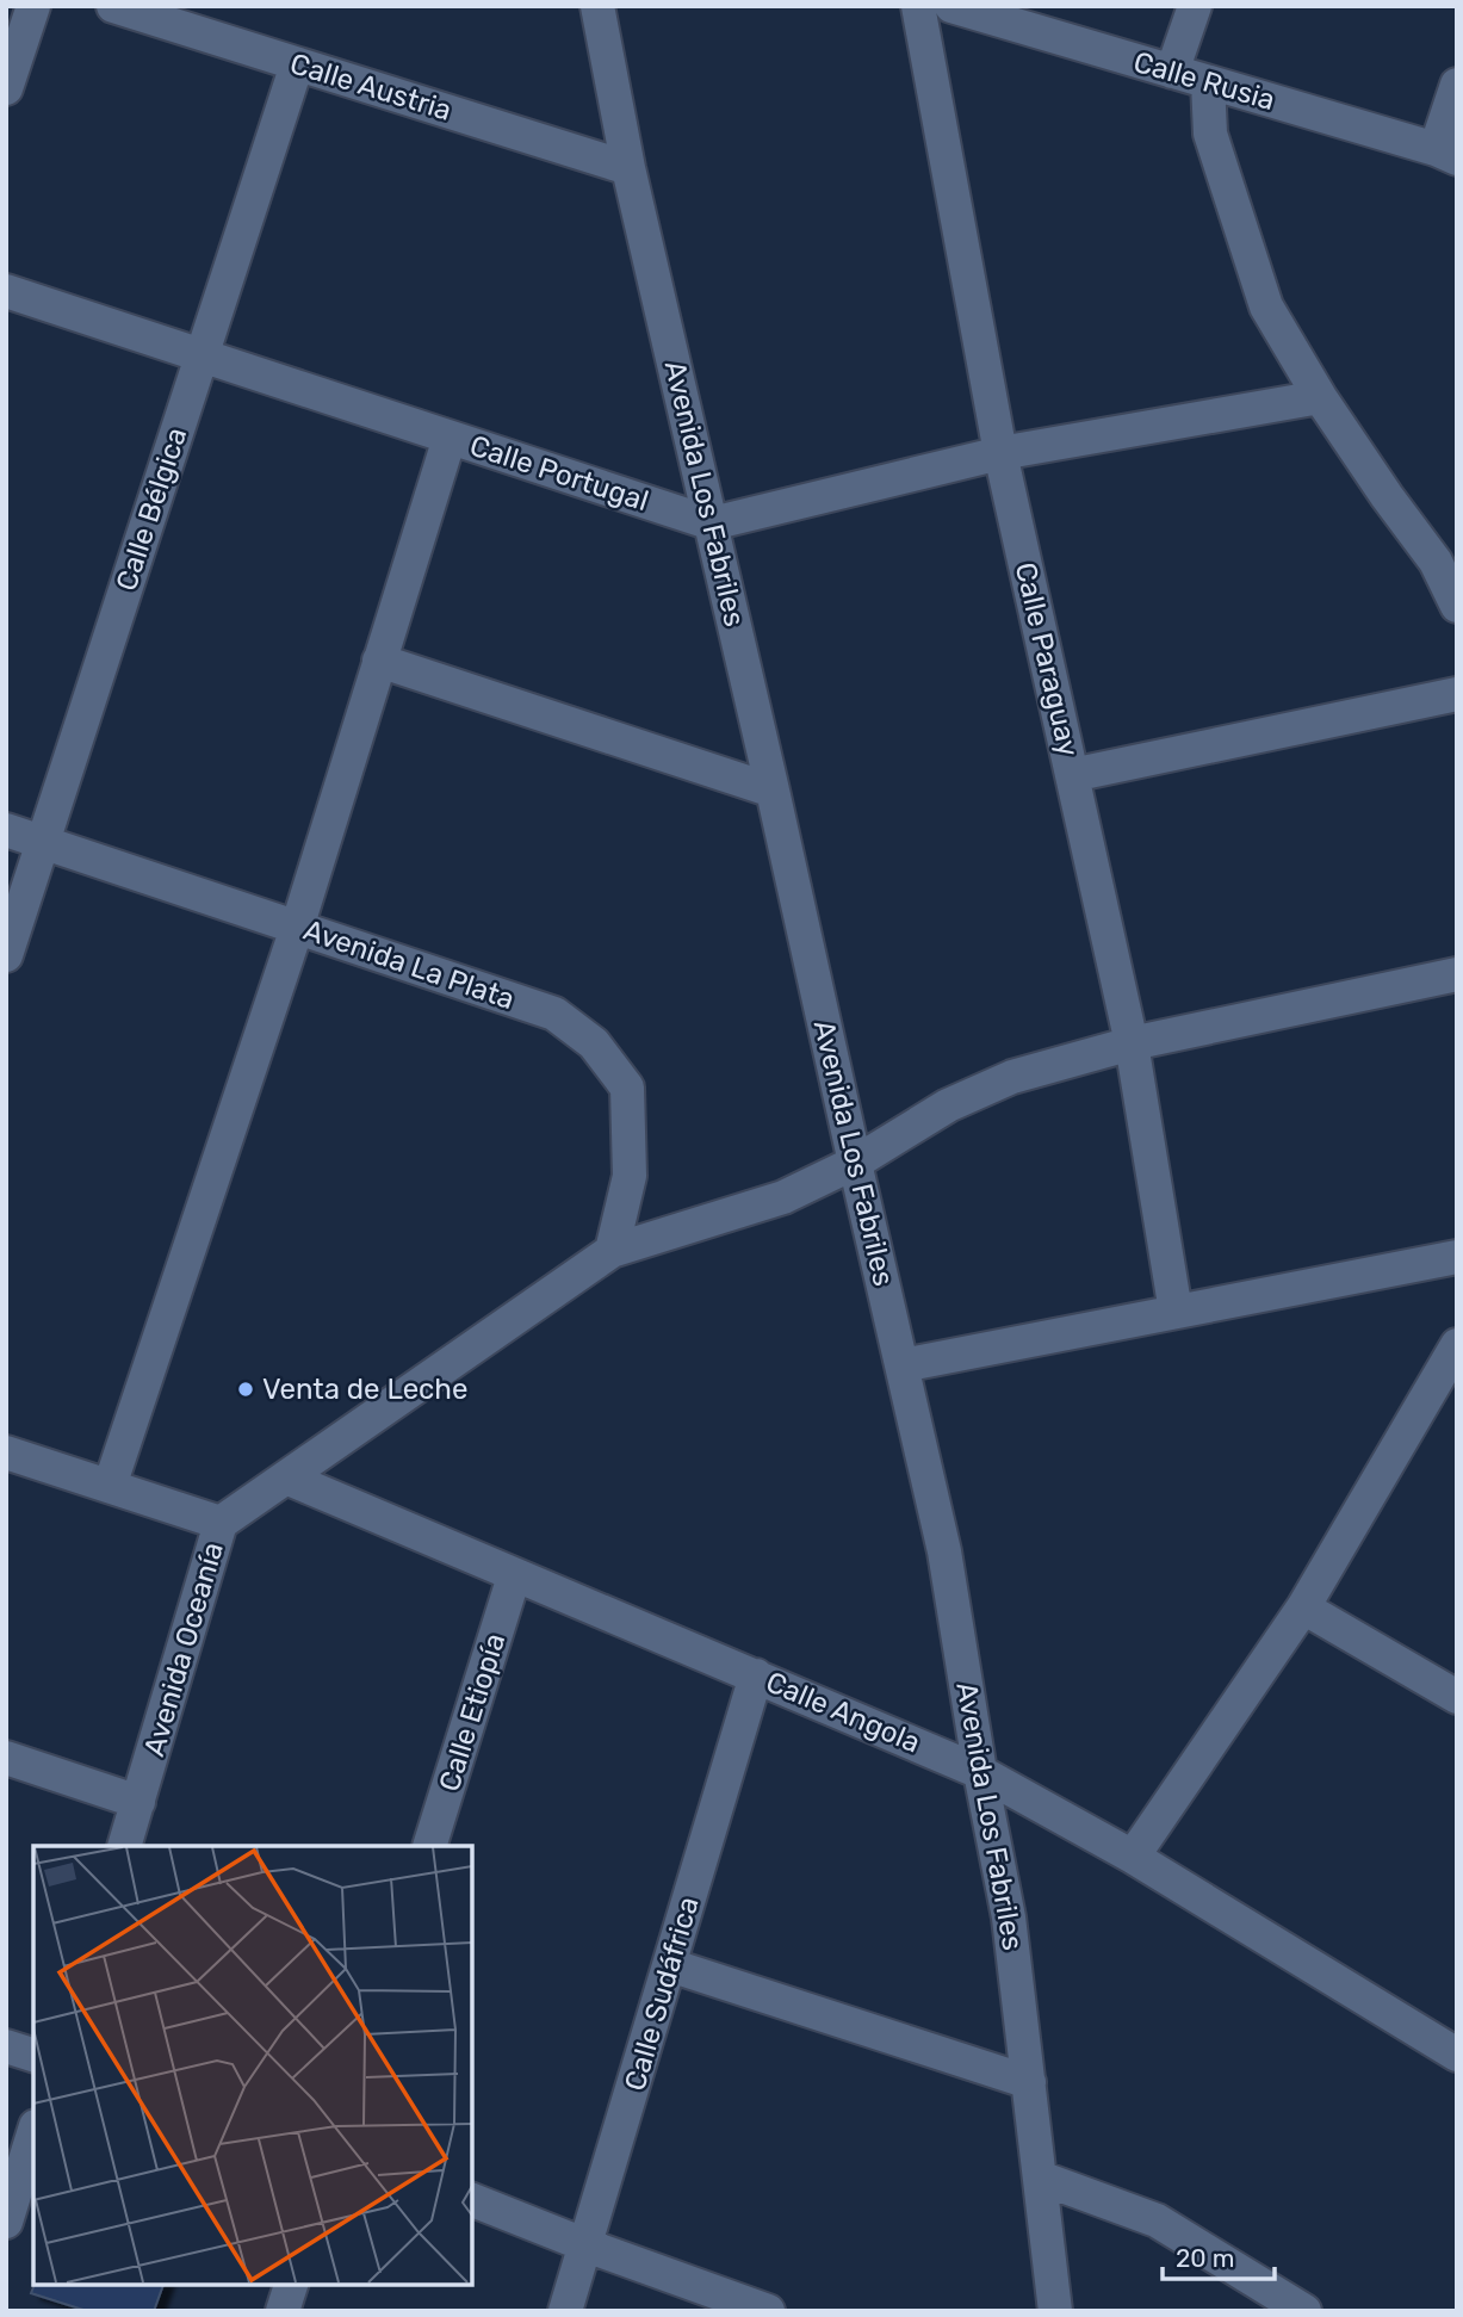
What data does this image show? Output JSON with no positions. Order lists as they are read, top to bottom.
{
  "streets": {
    "street": [
      "Calle Rusia",
      "Calle Austria",
      "Calle Portugal",
      "Avenida Los Fabriles",
      "Calle Bélgica",
      "Calle Paraguay",
      "Avenida La Plata",
      "Avenida Oceanía",
      "Calle Etiopía",
      "Calle Angola",
      "Calle Sudáfrica"
    ]
  },
  "crossings": [
    ["Calle Austria", "Avenida Los Fabriles"],
    ["Calle Austria", "Calle Bélgica"],
    ["Calle Portugal", "Avenida Los Fabriles"],
    ["Calle Portugal", "Calle Bélgica"],
    ["Avenida Los Fabriles", "Avenida Oceanía"],
    ["Avenida Los Fabriles", "Calle Angola"],
    ["Calle Bélgica", "Avenida La Plata"],
    ["Calle Paraguay", "Avenida Oceanía"],
    ["Avenida La Plata", "Avenida Oceanía"],
    ["Avenida Oceanía", "Calle Angola"],
    ["Calle Etiopía", "Calle Angola"],
    ["Calle Angola", "Calle Sudáfrica"]
  ],
  "places": ["Venta de Leche"],
  "scale_bar": "20 m"
}
